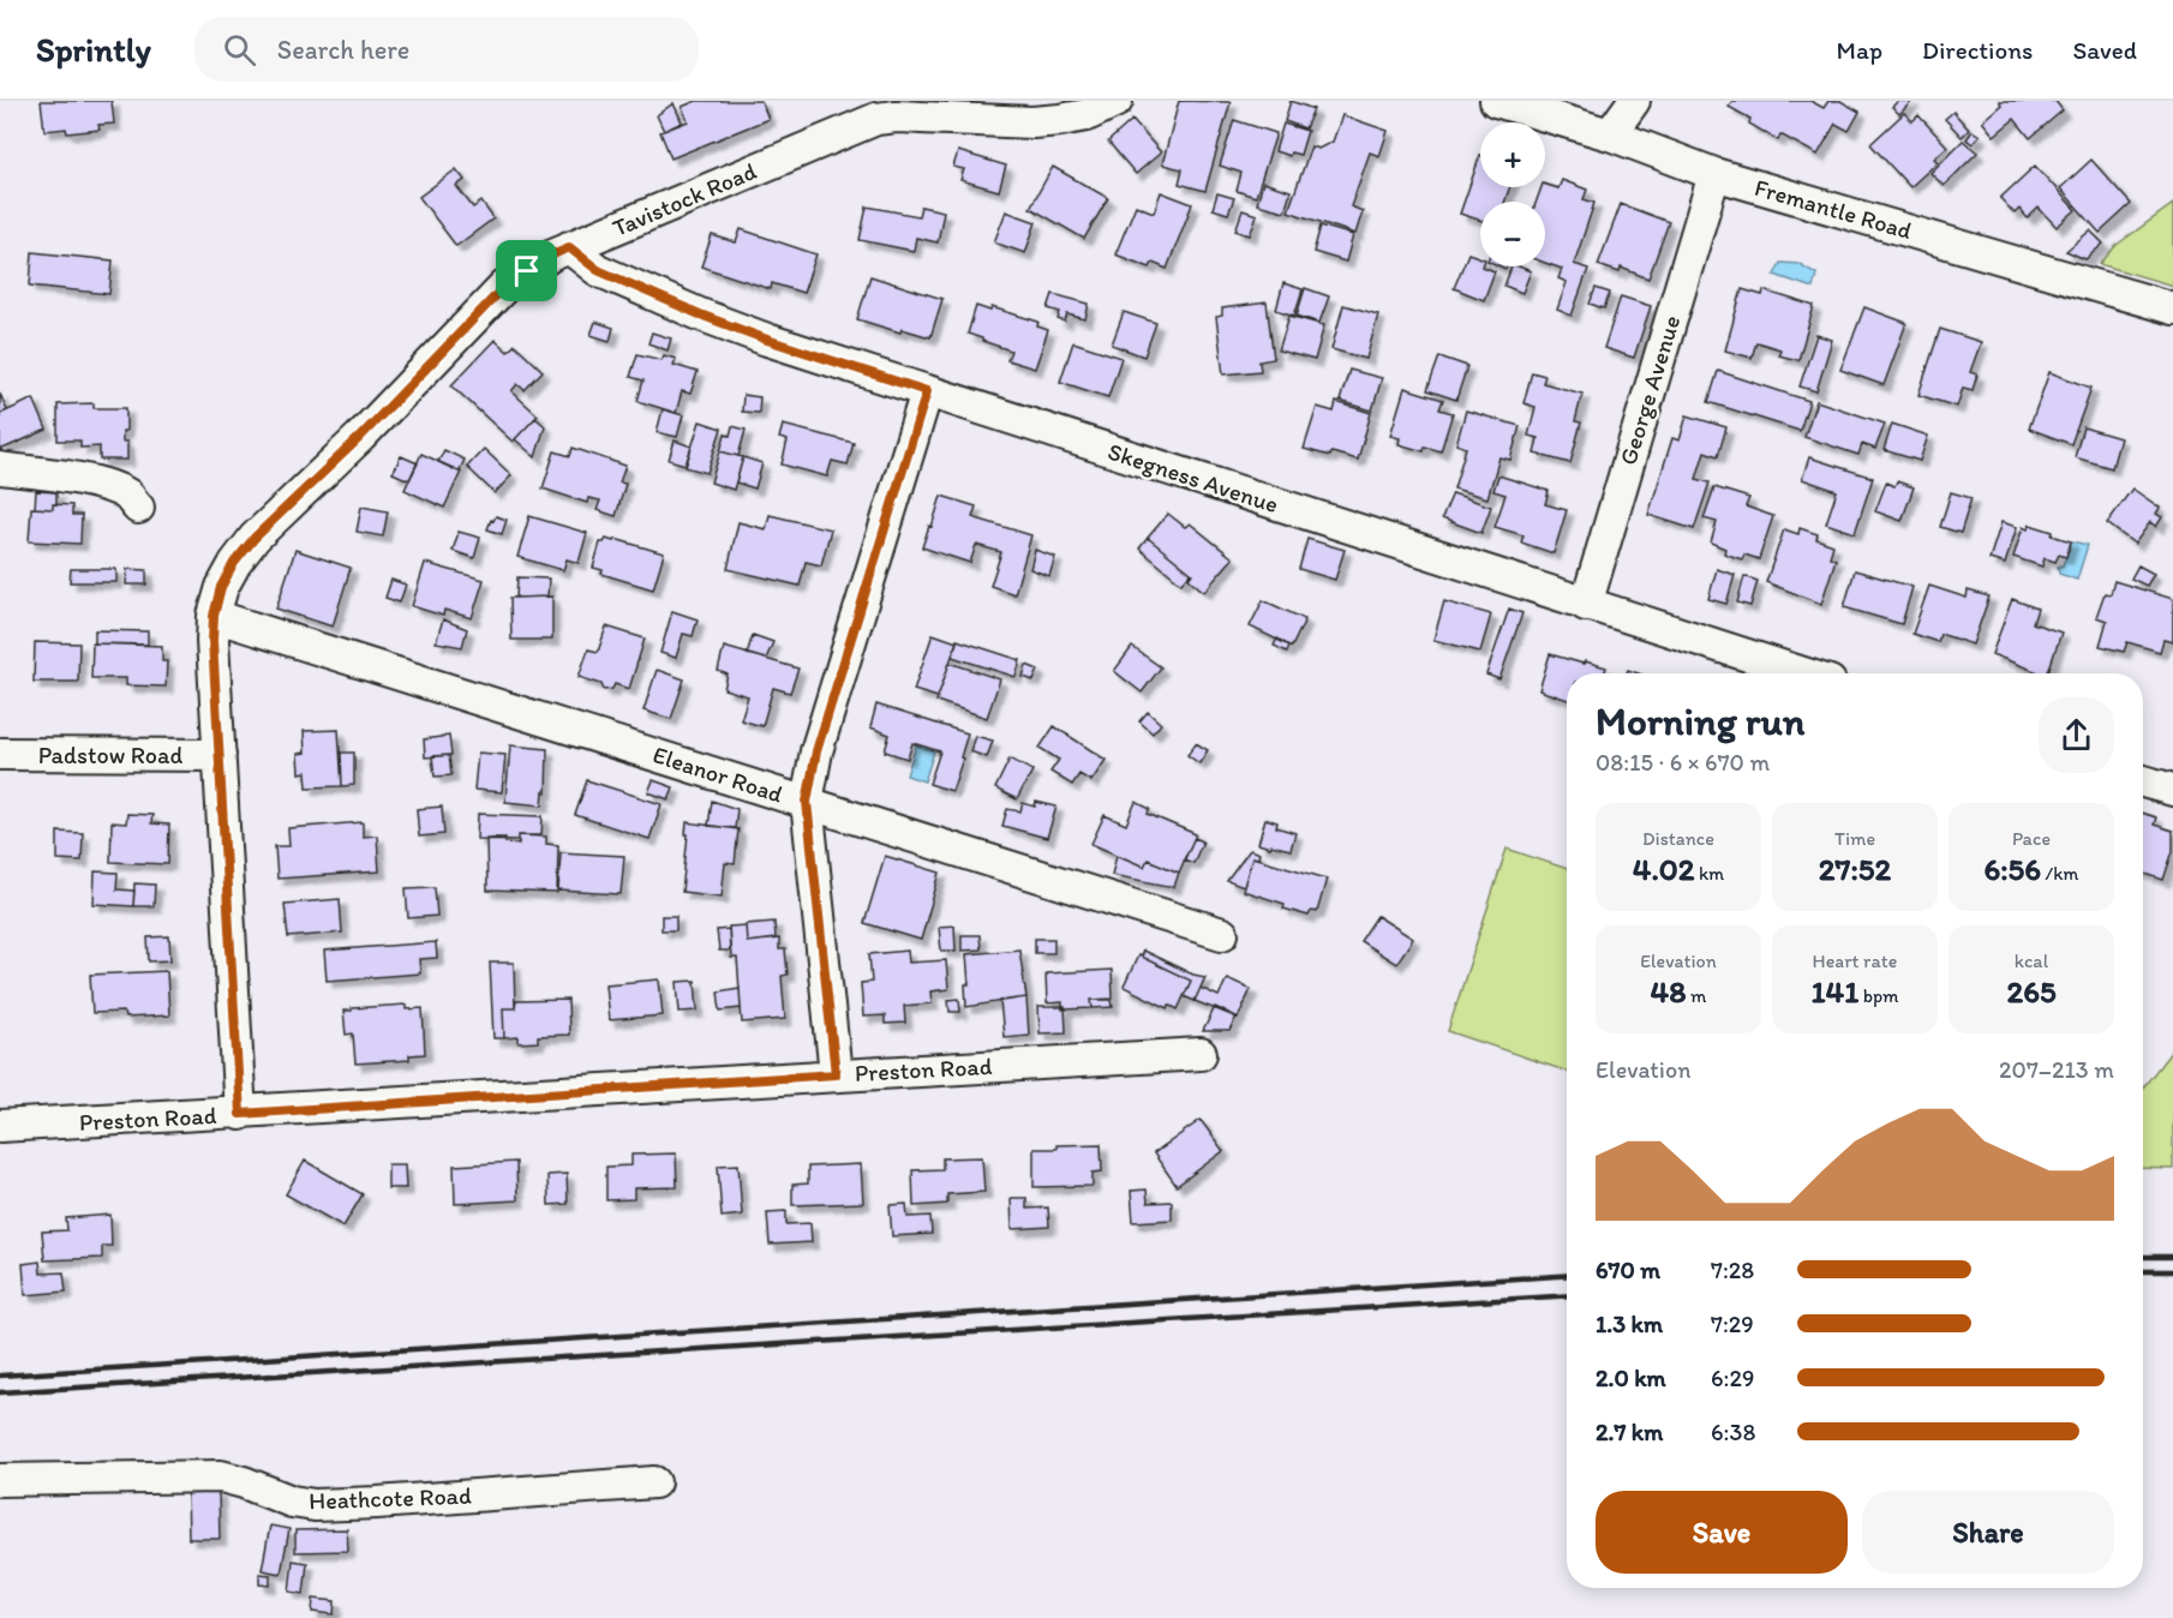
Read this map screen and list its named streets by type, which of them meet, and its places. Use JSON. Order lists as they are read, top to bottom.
{
  "streets": {
    "street": [
      "Tavistock Road",
      "Fremantle Road",
      "George Avenue",
      "Skegness Avenue",
      "Padstow Road",
      "Eleanor Road",
      "Preston Road",
      "Heathcote Road"
    ]
  },
  "crossings": [
    ["Tavistock Road", "Skegness Avenue"],
    ["Tavistock Road", "Padstow Road"],
    ["Tavistock Road", "Eleanor Road"],
    ["Tavistock Road", "Preston Road"],
    ["Fremantle Road", "George Avenue"],
    ["George Avenue", "Skegness Avenue"]
  ],
  "page": {
    "header": "Sprintly",
    "search": "Search here",
    "nav": ["Map", "Directions", "Saved"],
    "map_buttons": ["+", "−"],
    "heading": ["Morning run", "08:15 · 6 × 670 m"],
    "stats": [
      ["Distance", "4.02 km"],
      ["Time", "27:52"],
      ["Pace", "6:56 /km"],
      ["Elevation", "48 m"],
      ["Heart rate", "141 bpm"],
      ["kcal", "265"]
    ],
    "chart": ["Elevation", "207–213 m"],
    "list": [
      {
        "name": "670 m",
        "note": "7:28"
      },
      {
        "name": "1.3 km",
        "note": "7:29"
      },
      {
        "name": "2.0 km",
        "note": "6:29"
      },
      {
        "name": "2.7 km",
        "note": "6:38"
      }
    ],
    "buttons": ["Save", "Share"]
  }
}
